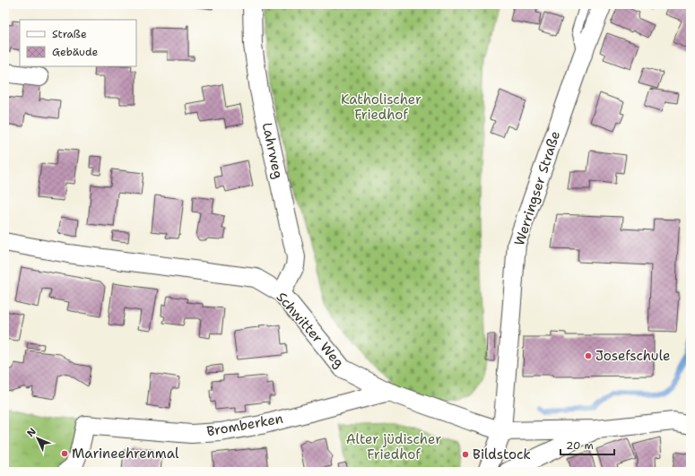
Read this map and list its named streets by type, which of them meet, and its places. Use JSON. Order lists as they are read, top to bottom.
{
  "streets": {
    "street": [
      "Lahrweg",
      "Werringser Straße",
      "Schwitter Weg",
      "Bromberken"
    ]
  },
  "crossings": [
    ["Lahrweg", "Schwitter Weg"],
    ["Werringser Straße", "Schwitter Weg"],
    ["Schwitter Weg", "Bromberken"]
  ],
  "parks": ["Katholischer Friedhof", "Alter jüdischer Friedhof"],
  "places": ["Josefschule", "Marineehrenmal", "Bildstock"],
  "legend": ["Straße", "Gebäude"],
  "scale_bar": "20 m",
  "north": "top left"
}
